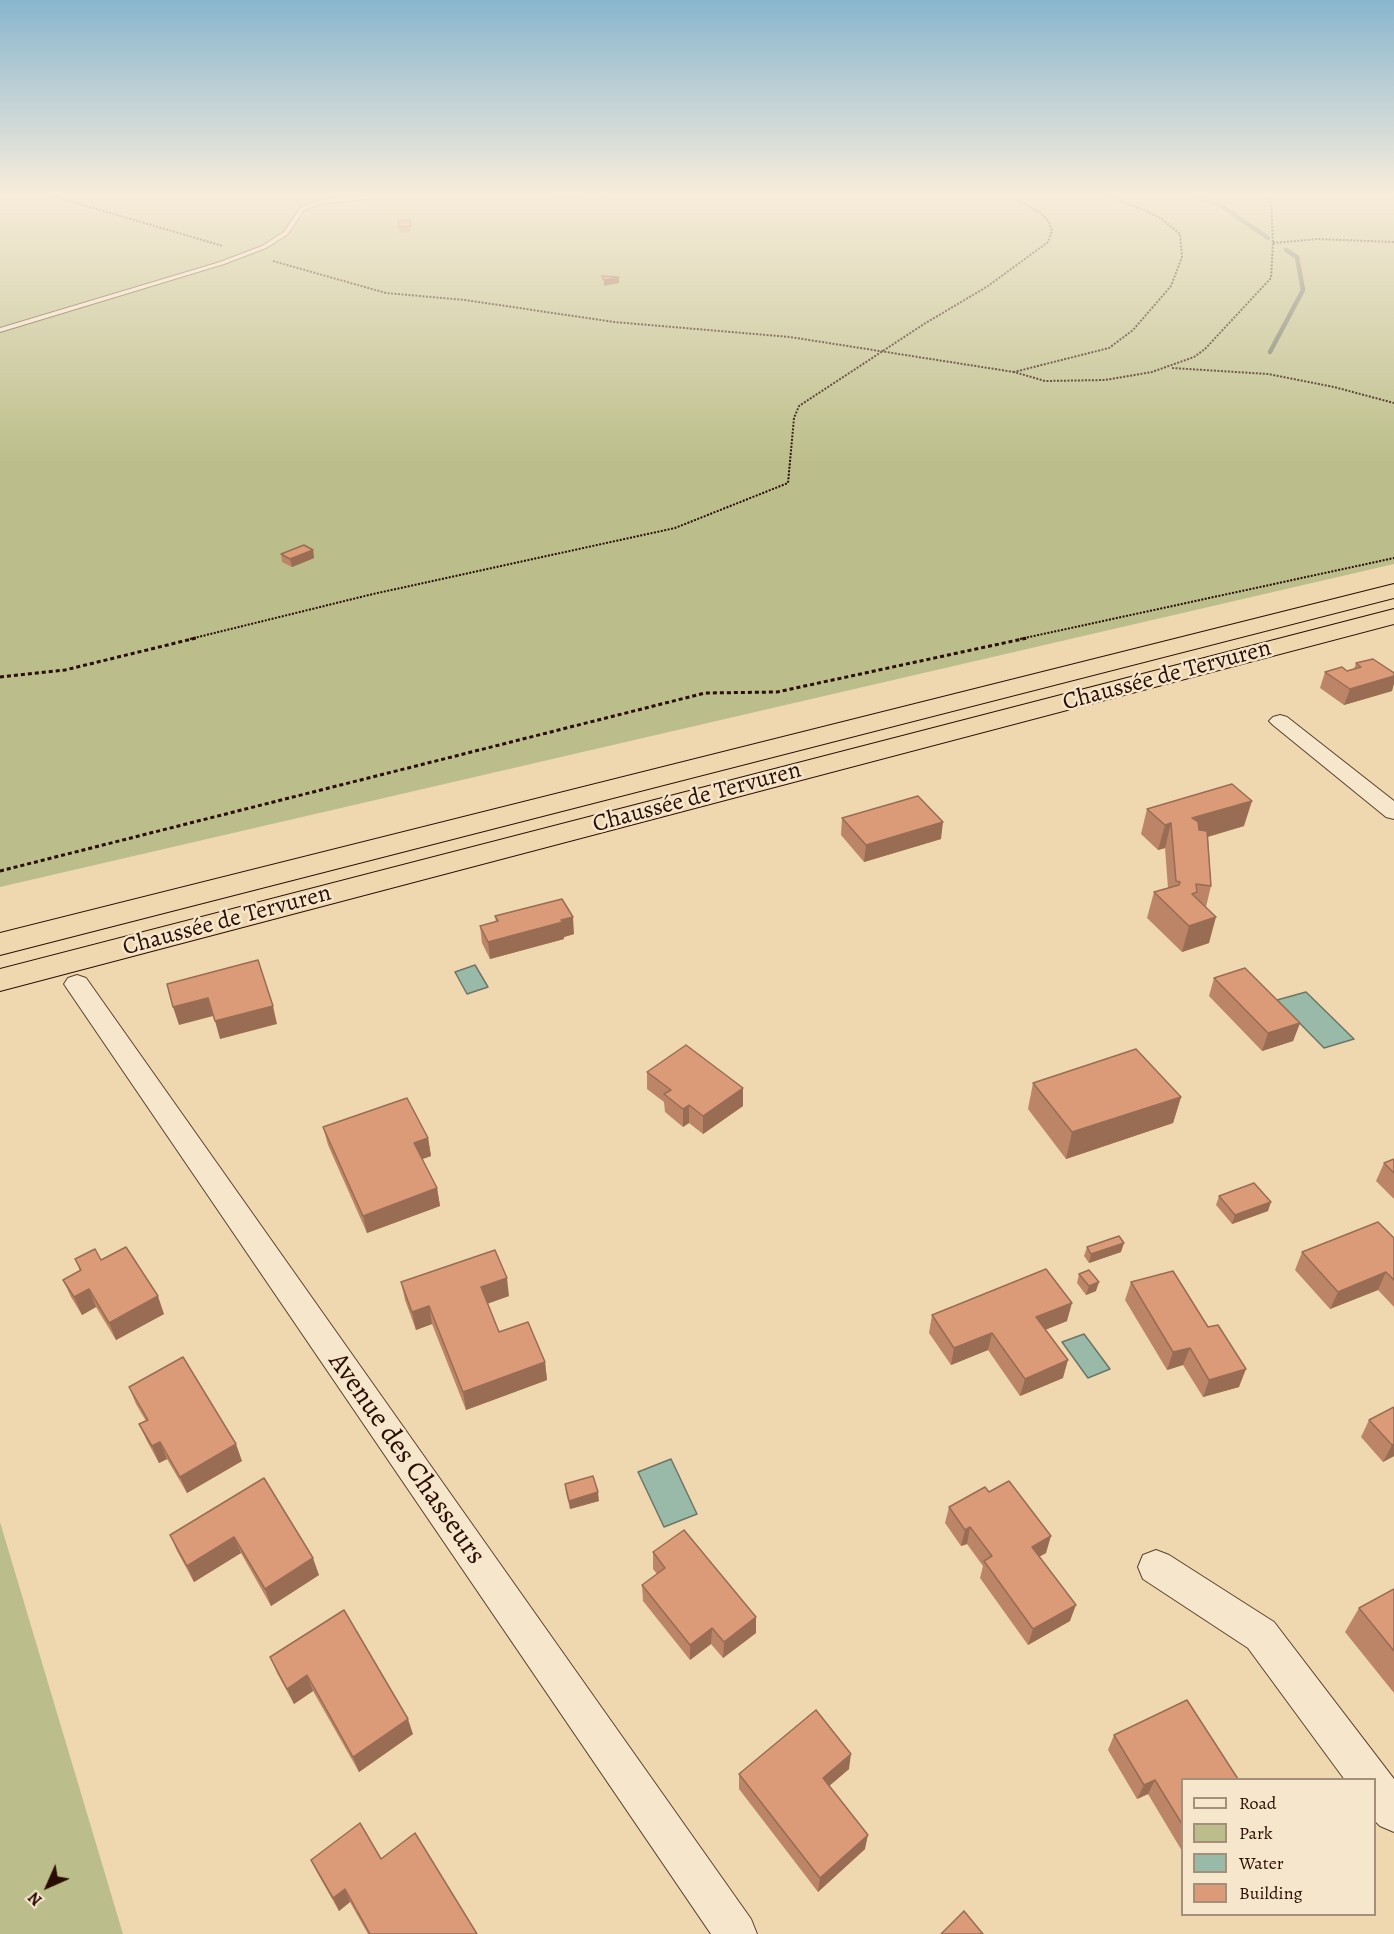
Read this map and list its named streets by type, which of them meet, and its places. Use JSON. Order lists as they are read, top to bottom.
{
  "streets": {
    "highway": ["Chaussée de Tervuren"],
    "street": ["Avenue des Chasseurs"]
  },
  "legend": [
    "Road",
    "Park",
    "Water",
    "Building"
  ],
  "north": "bottom left"
}
